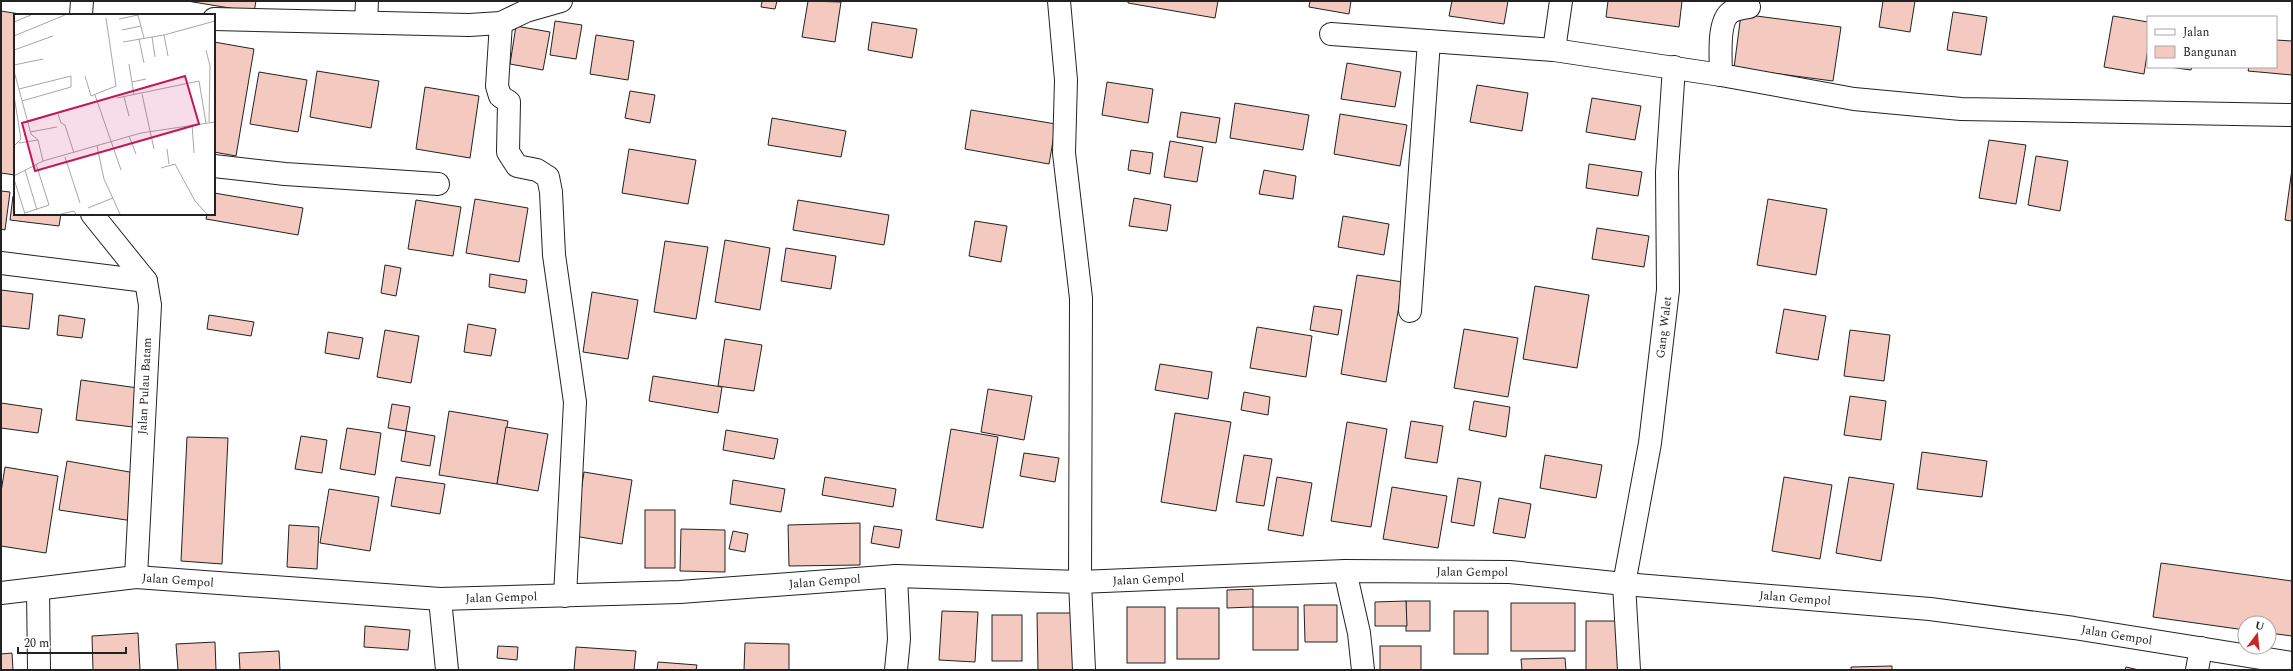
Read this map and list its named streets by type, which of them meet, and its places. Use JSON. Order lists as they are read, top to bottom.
{
  "streets": {
    "street": ["Gang Walet", "Jalan Pulau Batam", "Jalan Gempol"]
  },
  "crossings": [
    ["Gang Walet", "Jalan Gempol"],
    ["Jalan Pulau Batam", "Jalan Gempol"]
  ],
  "legend": ["Jalan", "Bangunan"],
  "scale_bar": "20 m",
  "north": "top"
}
